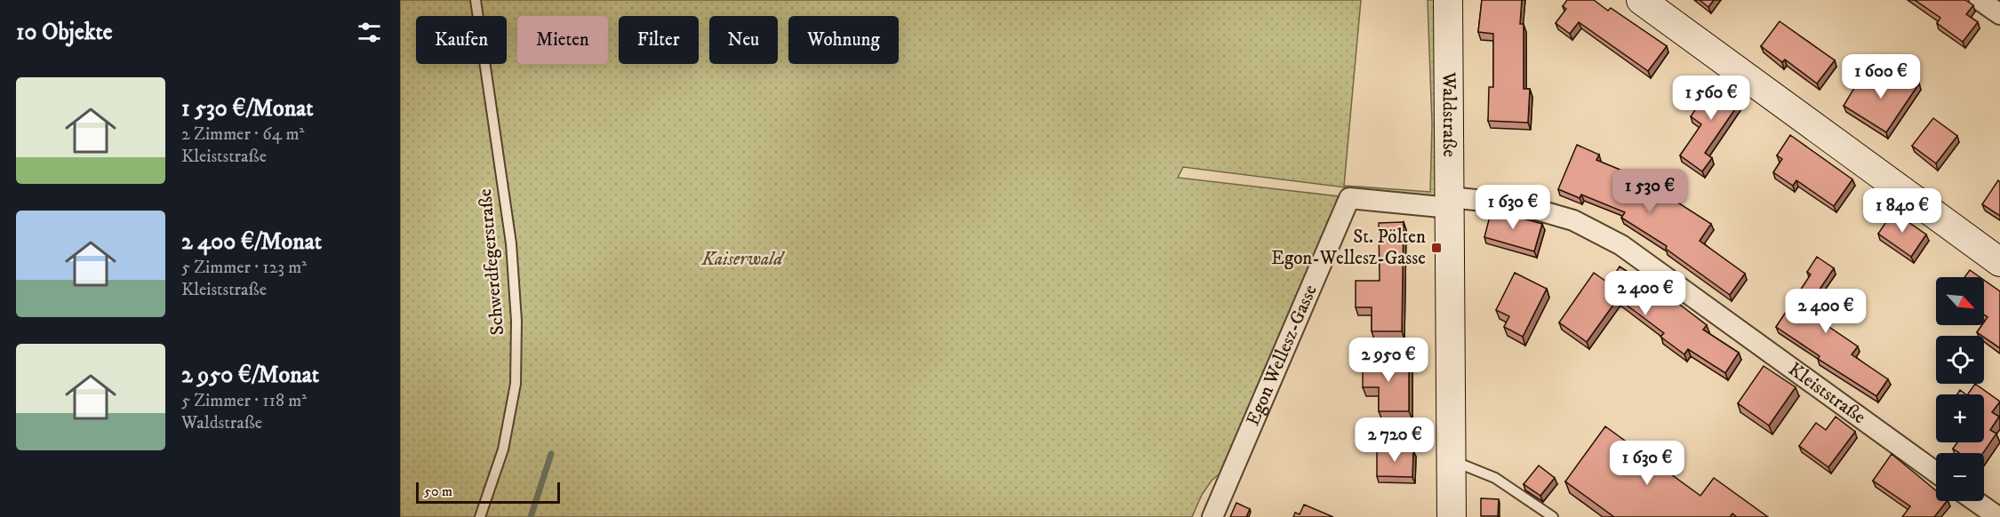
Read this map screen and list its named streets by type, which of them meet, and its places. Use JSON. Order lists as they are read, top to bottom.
{
  "streets": {
    "street": ["Waldstraße", "Egon Wellesz-Gasse", "Kleiststraße"],
    "lane": ["Schwerdfegerstraße"]
  },
  "crossings": [
    ["Waldstraße", "Egon Wellesz-Gasse"],
    ["Waldstraße", "Kleiststraße"],
    ["Egon Wellesz-Gasse", "Kleiststraße"]
  ],
  "parks": ["Kaiserwald"],
  "places": {
    "transit": ["St. Pölten Egon-Wellesz-Gasse"]
  },
  "scale_bar": "50 m",
  "north": "bottom right",
  "page": {
    "heading": "10 Objekte",
    "chip": [
      "Kaufen",
      "Mieten",
      "Filter",
      "Neu",
      "Wohnung"
    ],
    "price": [
      "1 600 €",
      "1 560 €",
      "1 530 €",
      "1 630 €",
      "1 840 €",
      "2 400 €",
      "2 400 €",
      "2 950 €",
      "2 720 €",
      "1 630 €"
    ],
    "list": [
      {
        "name": "1 530 €/Monat",
        "note": "2 Zimmer · 64 m² · Kleiststraße"
      },
      {
        "name": "2 400 €/Monat",
        "note": "5 Zimmer · 123 m² · Kleiststraße"
      },
      {
        "name": "2 950 €/Monat",
        "note": "5 Zimmer · 118 m² · Waldstraße"
      }
    ],
    "map_buttons": ["+", "−"],
    "scale": "50 m"
  }
}
